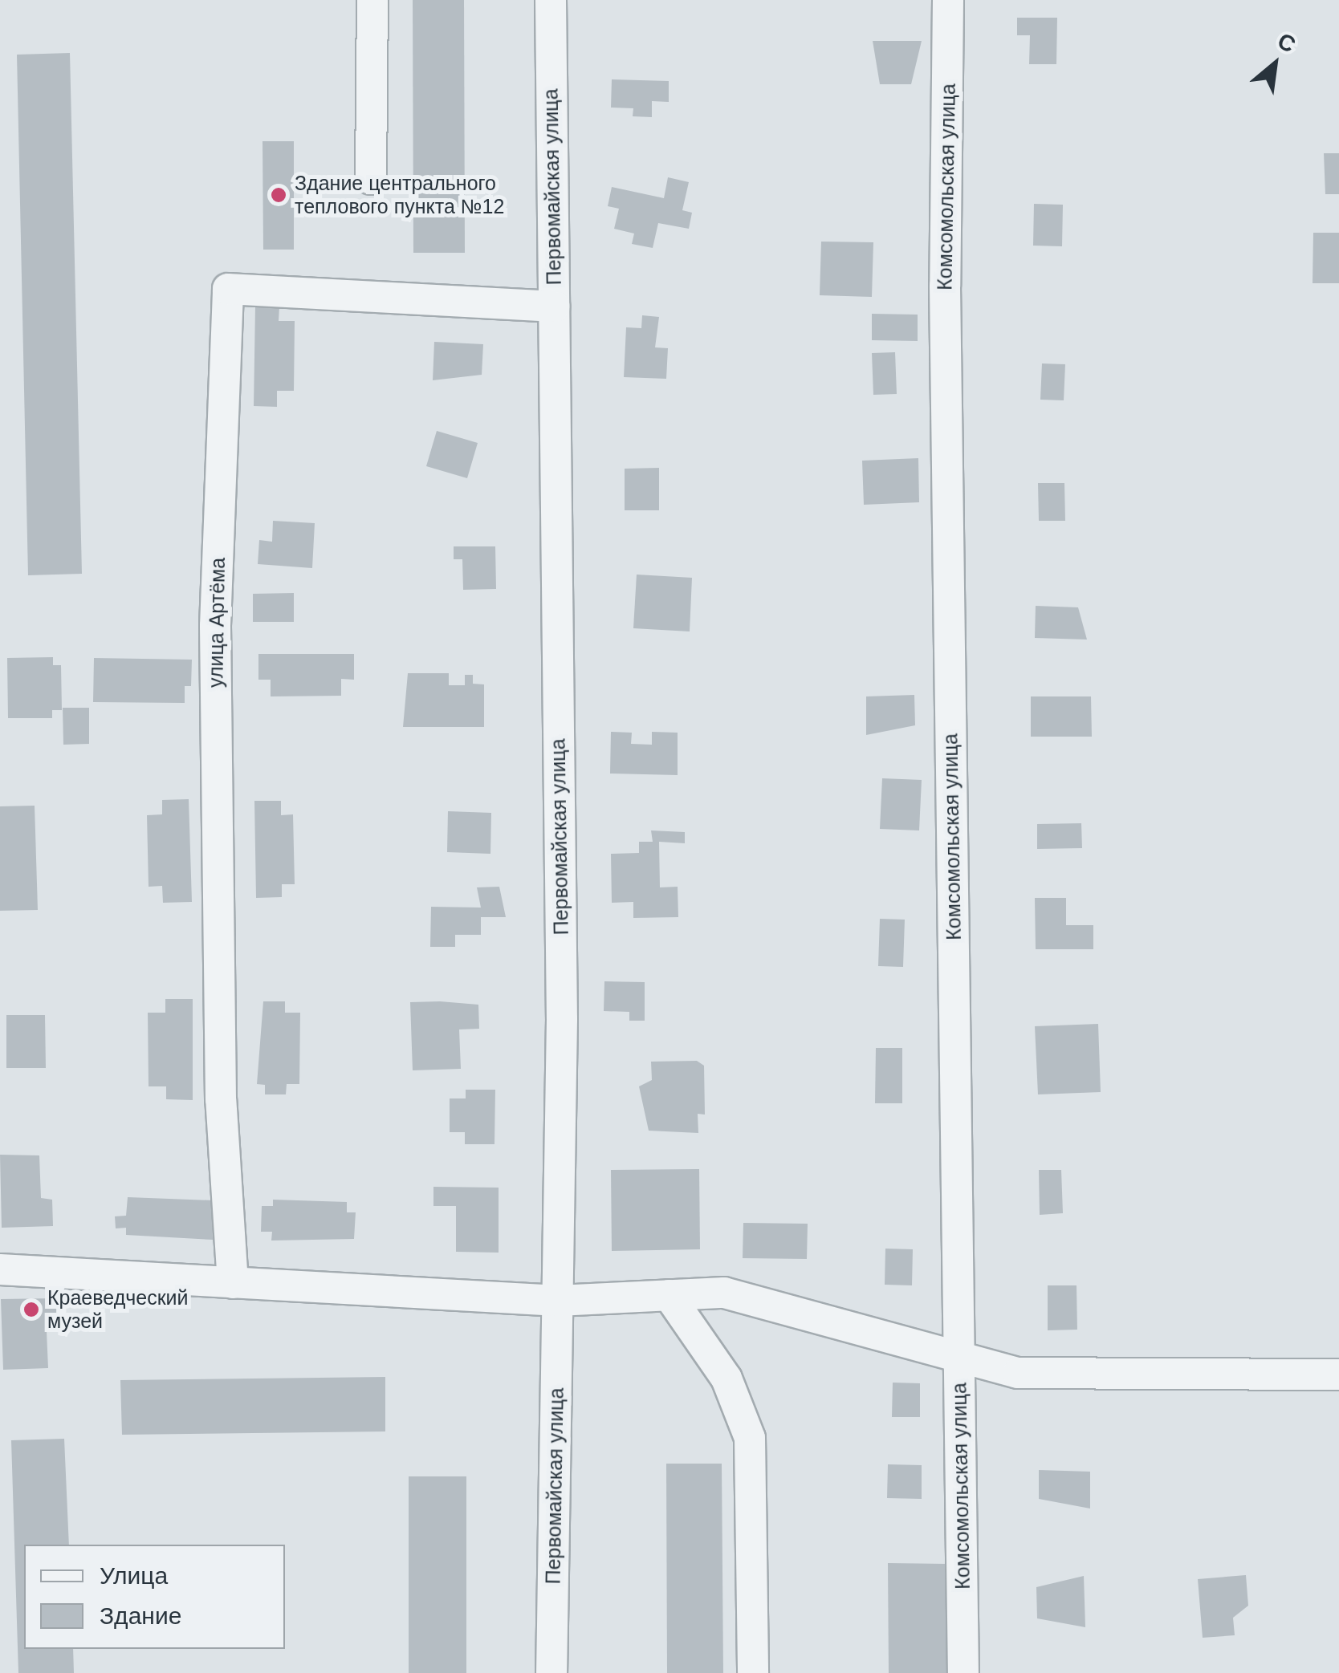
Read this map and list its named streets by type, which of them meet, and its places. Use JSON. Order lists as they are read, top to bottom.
{
  "streets": {
    "street": ["Первомайская улица", "Комсомольская улица", "улица Артёма"]
  },
  "crossings": [
    ["Первомайская улица", "улица Артёма"]
  ],
  "places": ["Здание центрального теплового пункта №12", "Краеведческий музей"],
  "legend": ["Улица", "Здание"],
  "north": "top right"
}
